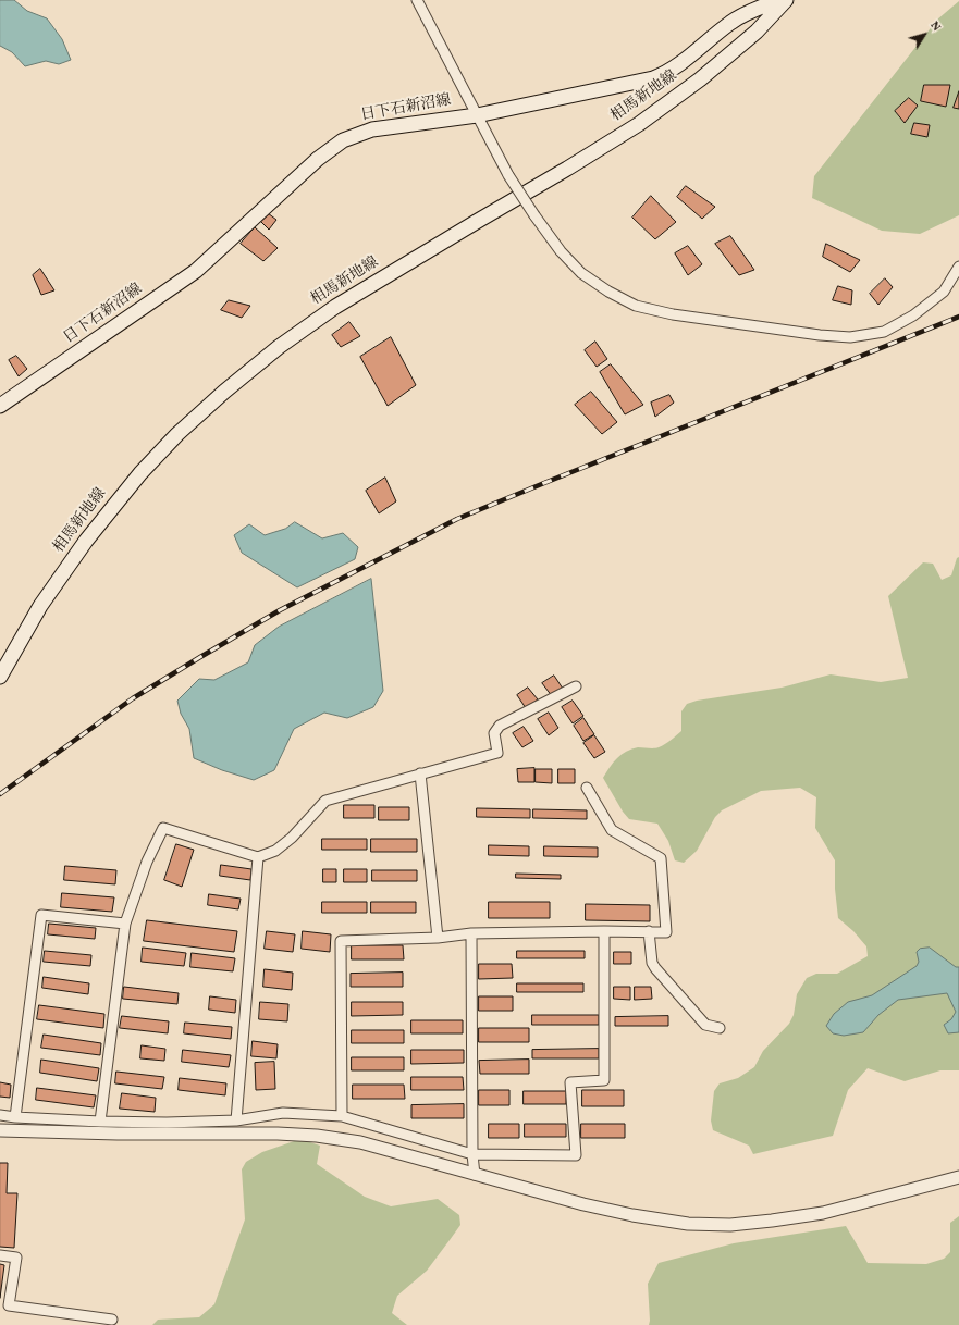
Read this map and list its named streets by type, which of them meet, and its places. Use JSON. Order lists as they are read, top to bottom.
{
  "streets": {
    "main road": ["相馬新地線", "日下石新沼線"]
  },
  "north": "top right"
}
